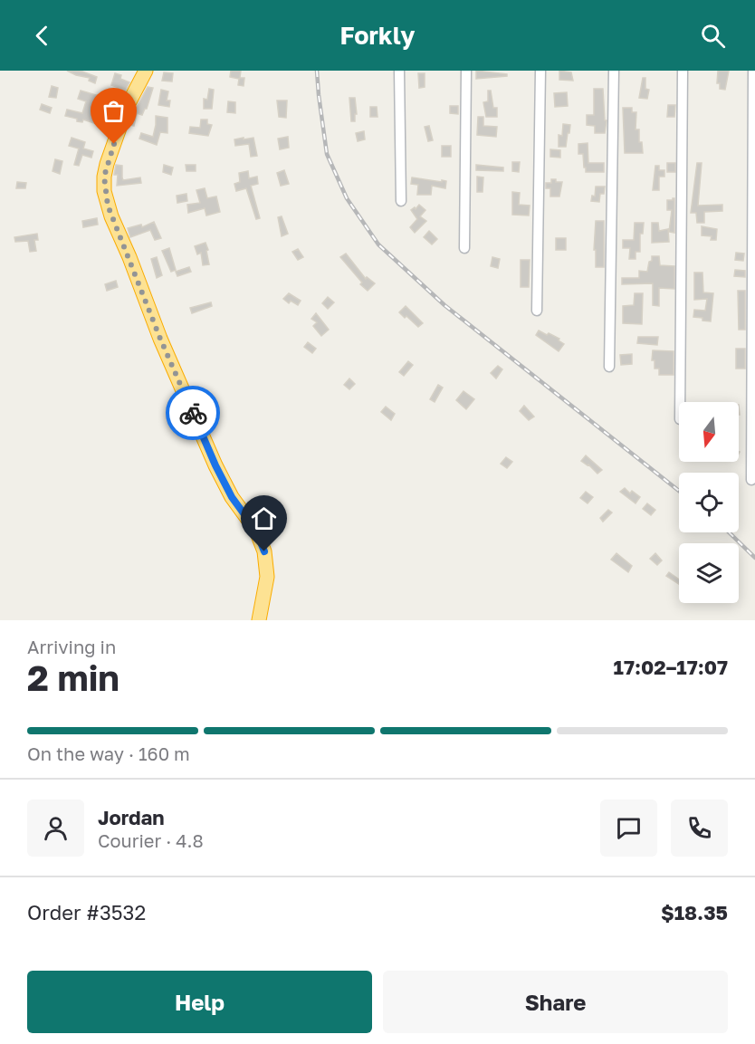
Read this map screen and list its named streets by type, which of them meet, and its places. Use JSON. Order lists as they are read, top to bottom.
{
  "north": "bottom",
  "page": {
    "header": "Forkly",
    "heading": ["2 min", "Arriving in", "17:02–17:07"],
    "panel": [
      "Jordan",
      "Courier · 4.8",
      "Order #3532",
      "$18.35"
    ],
    "bar": "On the way · 160 m",
    "buttons": ["Help", "Share"]
  }
}
